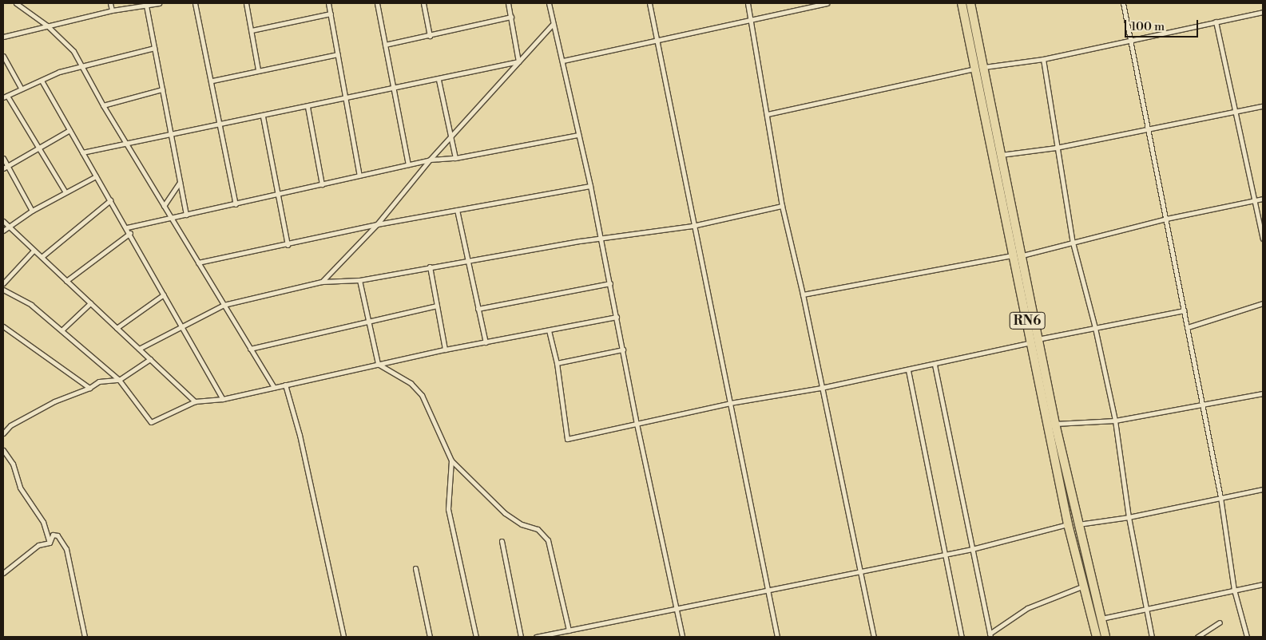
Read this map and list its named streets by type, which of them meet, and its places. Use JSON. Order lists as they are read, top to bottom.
{
  "streets": {
    "highway": ["RN6"]
  },
  "scale_bar": "100 m"
}
